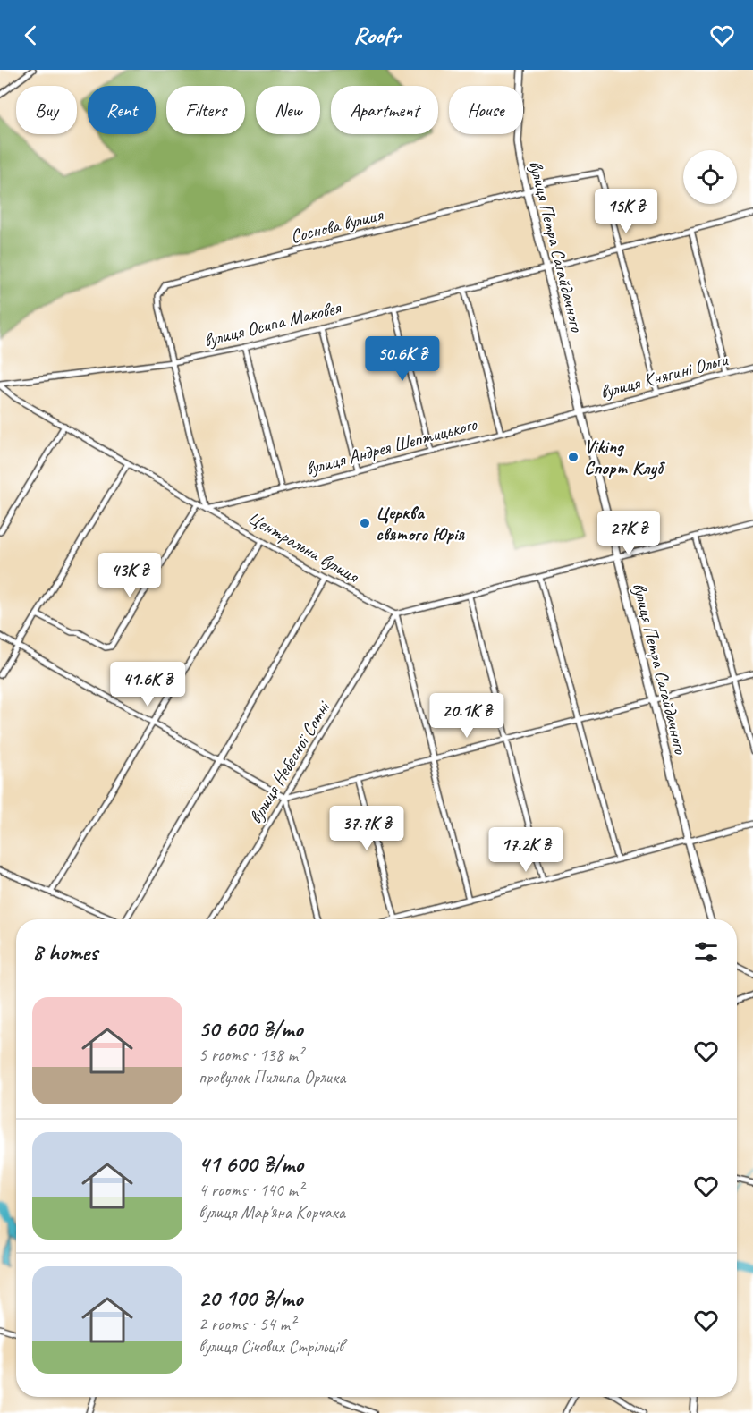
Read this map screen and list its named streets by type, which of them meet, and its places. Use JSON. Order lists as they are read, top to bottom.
{
  "streets": {
    "street": [
      "Соснова вулиця",
      "вулиця Петра Сагайдачного",
      "вулиця Осипа Маковея",
      "вулиця Княгині Ольги",
      "вулиця Андрея Шептицького",
      "Центральна вулиця",
      "вулиця Небесної Сотні"
    ]
  },
  "crossings": [
    ["Соснова вулиця", "вулиця Петра Сагайдачного"],
    ["Соснова вулиця", "вулиця Осипа Маковея"],
    ["вулиця Петра Сагайдачного", "вулиця Осипа Маковея"],
    ["вулиця Петра Сагайдачного", "вулиця Княгині Ольги"],
    ["вулиця Петра Сагайдачного", "вулиця Андрея Шептицького"],
    ["вулиця Осипа Маковея", "Центральна вулиця"],
    ["вулиця Княгині Ольги", "вулиця Андрея Шептицького"],
    ["вулиця Андрея Шептицького", "Центральна вулиця"],
    ["Центральна вулиця", "вулиця Небесної Сотні"]
  ],
  "places": ["Viking Спорт Клуб", "Церква святого Юрія"],
  "page": {
    "header": "Roofr",
    "chip": [
      "Buy",
      "Rent",
      "Filters",
      "New",
      "Apartment",
      "House"
    ],
    "price": [
      "15K ₴",
      "50.6K ₴",
      "27K ₴",
      "43K ₴",
      "41.6K ₴",
      "20.1K ₴",
      "37.7K ₴",
      "17.2K ₴"
    ],
    "heading": "8 homes",
    "list": [
      {
        "name": "50 600 ₴/mo",
        "note": "5 rooms · 138 m² · провулок Пилипа Орлика"
      },
      {
        "name": "41 600 ₴/mo",
        "note": "4 rooms · 140 m² · вулиця Мар'яна Корчака"
      },
      {
        "name": "20 100 ₴/mo",
        "note": "2 rooms · 54 m² · вулиця Січових Стрільців"
      }
    ]
  }
}
